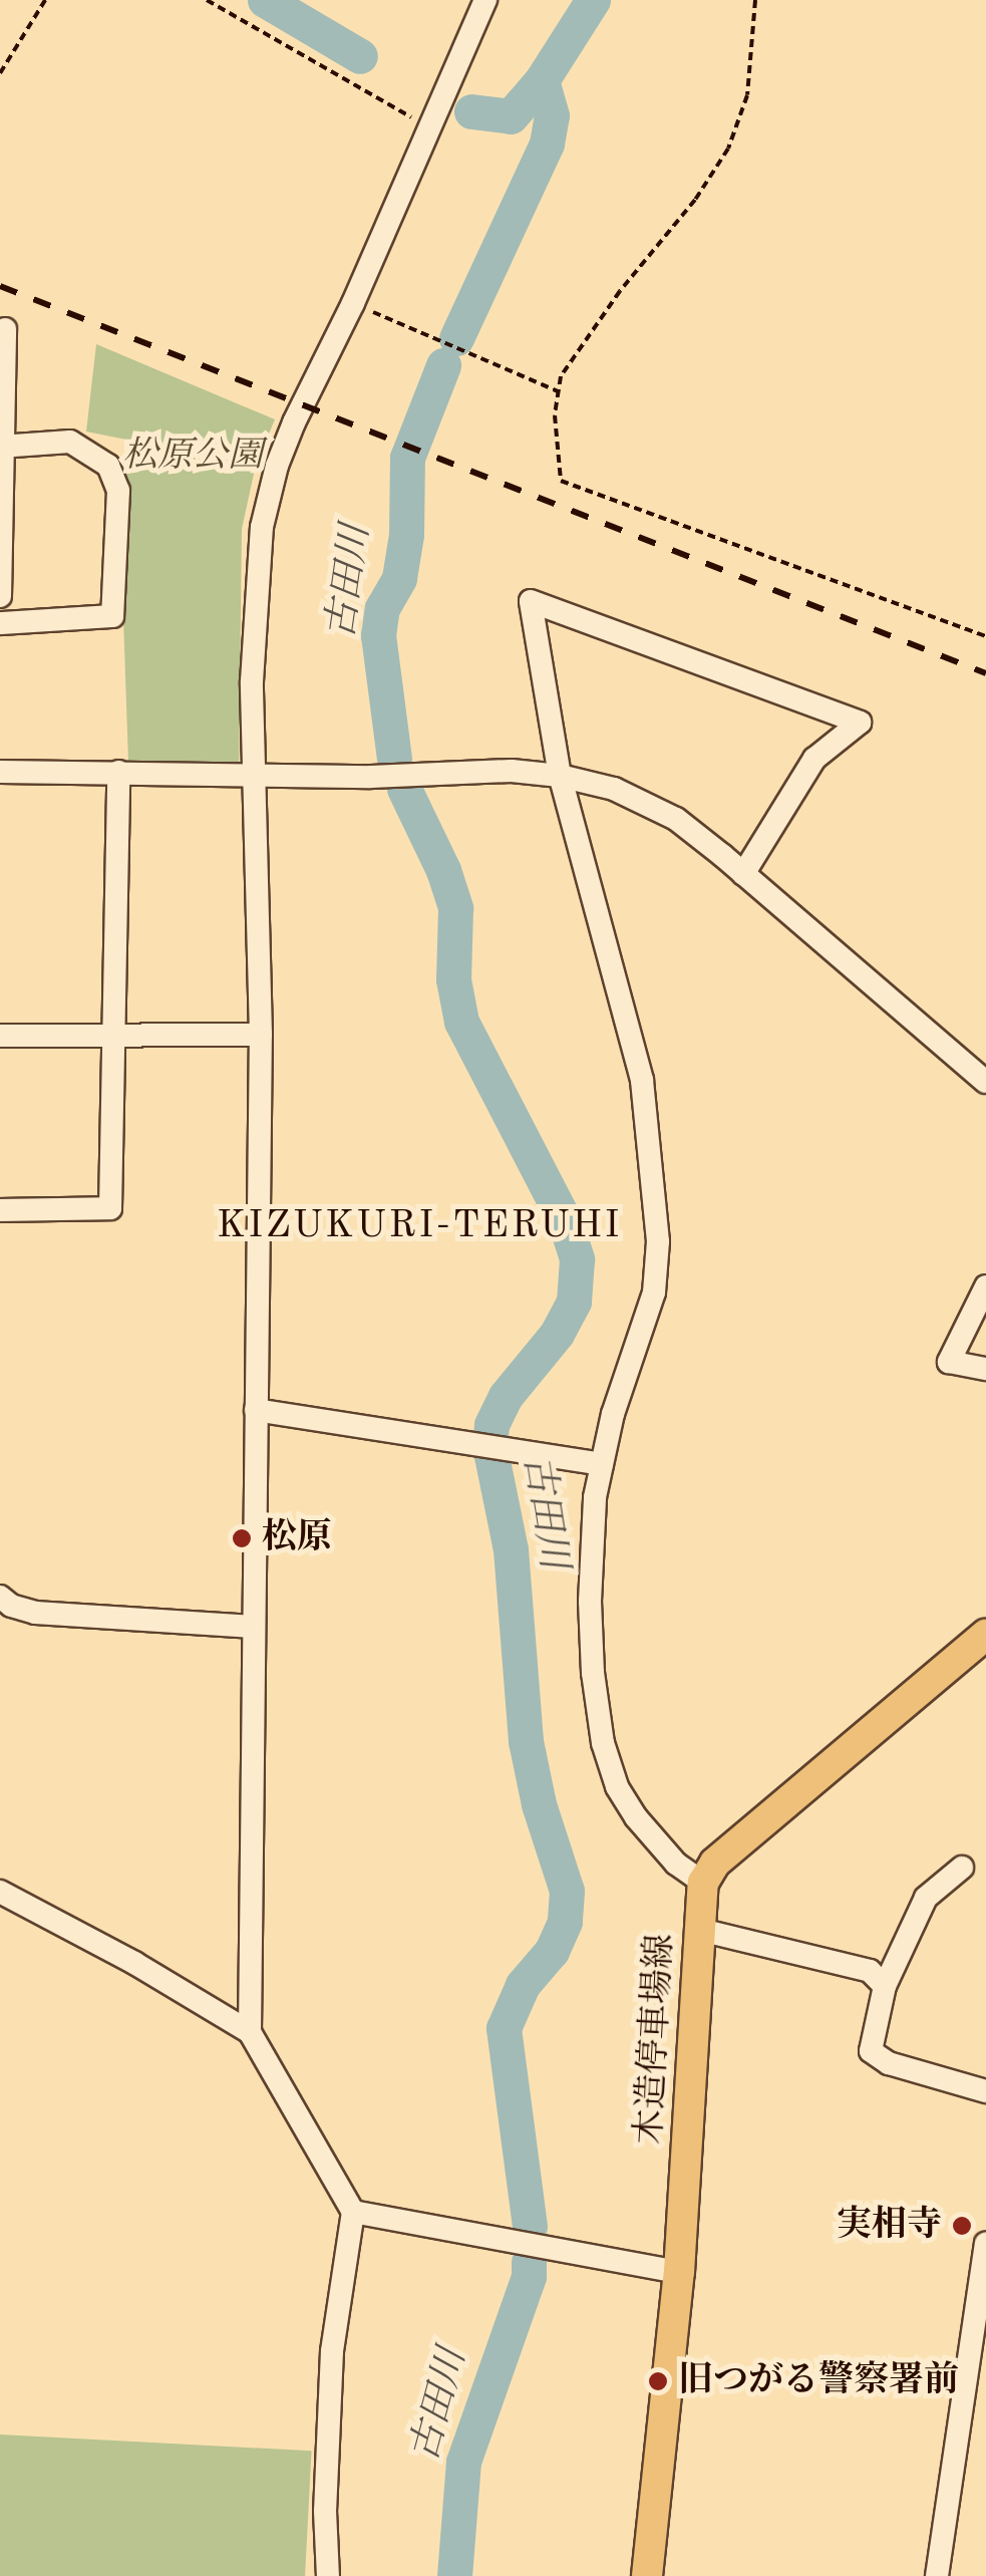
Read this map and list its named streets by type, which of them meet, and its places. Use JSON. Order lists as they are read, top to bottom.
{
  "streets": {
    "main road": ["木造停車場線"]
  },
  "districts": ["KIZUKURI-TERUHI"],
  "water": ["古田川"],
  "parks": ["松原公園"],
  "places": ["松原", "実相寺", "旧つがる警察署前"]
}
